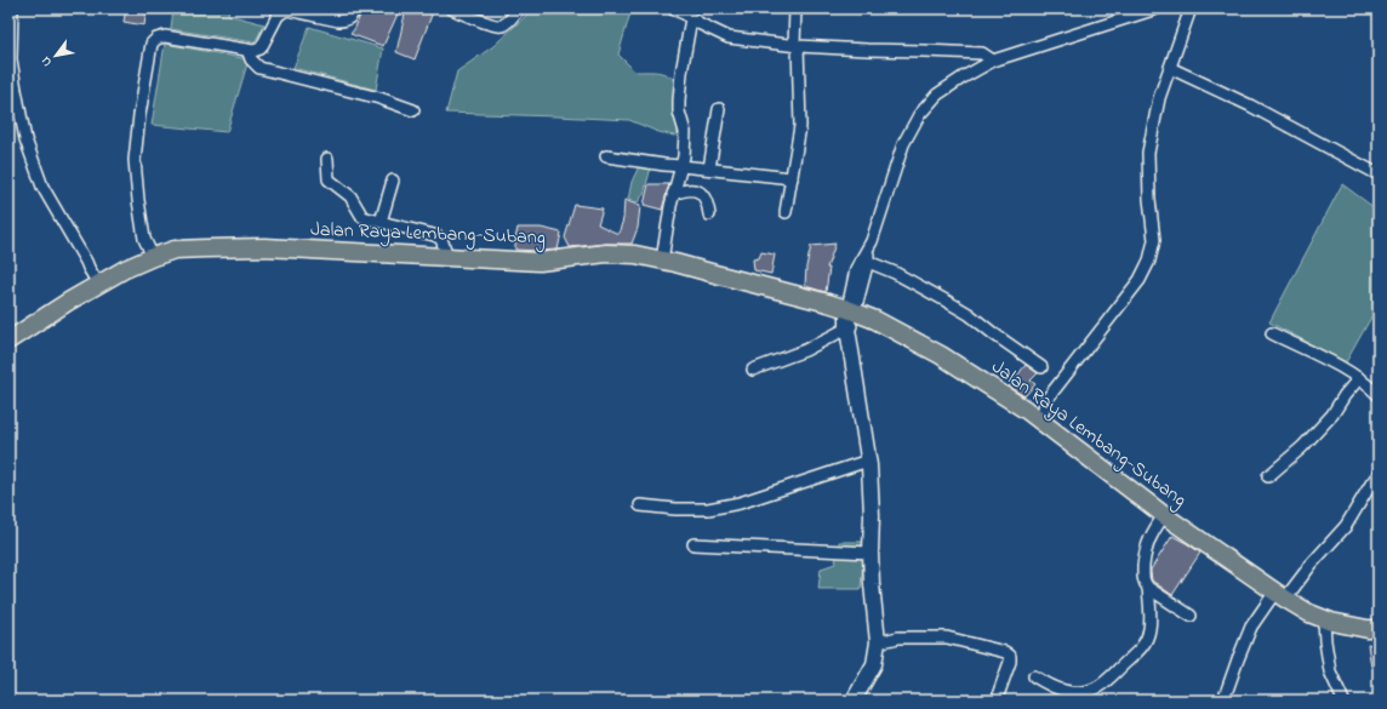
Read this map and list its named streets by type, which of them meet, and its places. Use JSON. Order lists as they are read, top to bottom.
{
  "streets": {
    "main road": ["Jalan Raya Lembang-Subang"]
  },
  "north": "bottom left"
}
